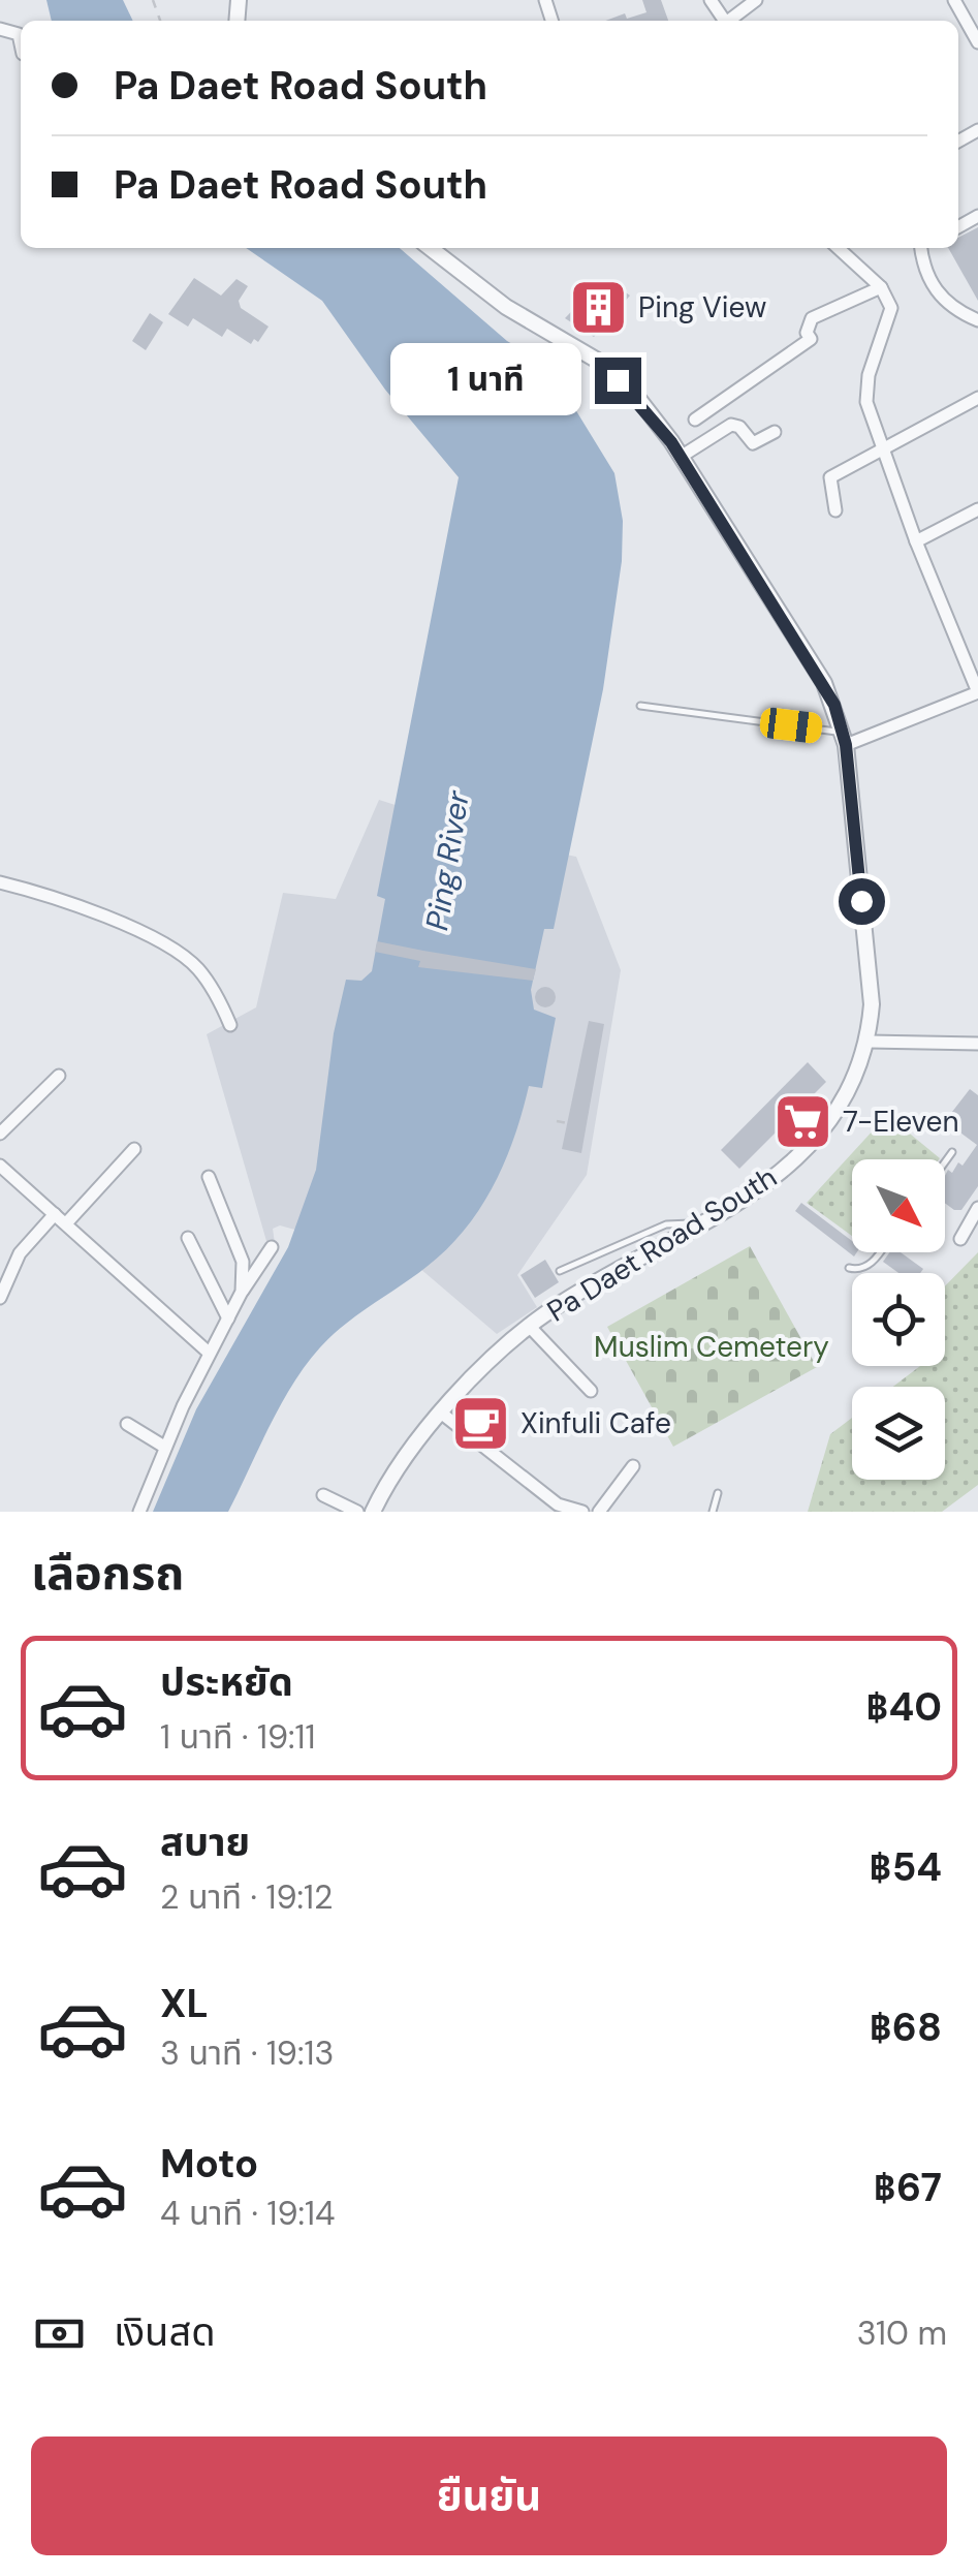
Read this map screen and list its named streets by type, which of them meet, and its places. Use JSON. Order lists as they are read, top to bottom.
{
  "streets": {
    "street": ["Pa Daet Road South"]
  },
  "water": ["Ping River"],
  "parks": ["Muslim Cemetery"],
  "places": {
    "building": ["Ping View"],
    "supermarket": ["7-Eleven"],
    "cafe": ["Xinfuli Cafe"]
  },
  "north": "bottom right",
  "page": {
    "banner": ["Pa Daet Road South", "Pa Daet Road South"],
    "bubble": "1 นาที",
    "heading": "เลือกรถ",
    "list": [
      {
        "name": "ประหยัด",
        "note": "1 นาที · 19:11",
        "value": "฿40"
      },
      {
        "name": "สบาย",
        "note": "2 นาที · 19:12",
        "value": "฿54"
      },
      {
        "name": "XL",
        "note": "3 นาที · 19:13",
        "value": "฿68"
      },
      {
        "name": "Moto",
        "note": "4 นาที · 19:14",
        "value": "฿67"
      }
    ],
    "pay": ["เงินสด", "310 m"],
    "buttons": "ยืนยัน"
  }
}
